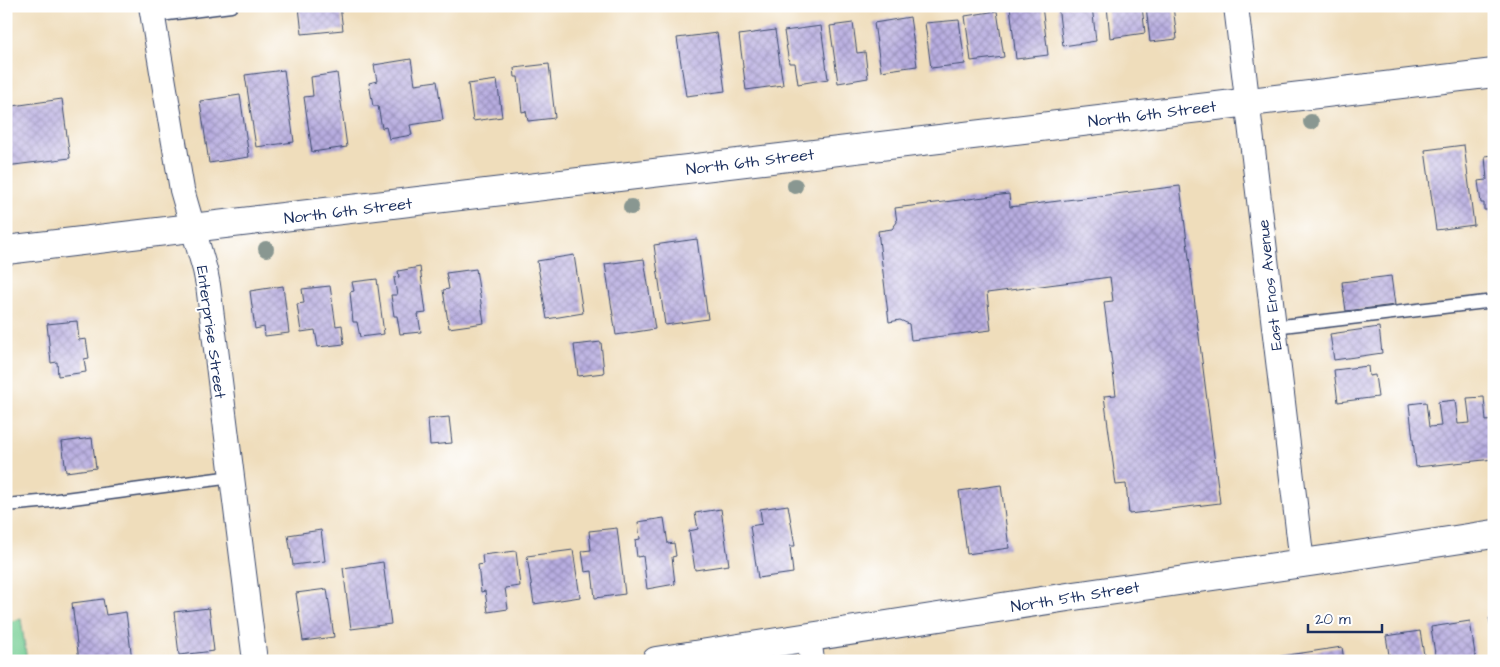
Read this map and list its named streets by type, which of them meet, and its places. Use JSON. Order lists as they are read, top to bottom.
{
  "streets": {
    "main road": ["North 6th Street", "North 5th Street"],
    "street": ["East Enos Avenue", "Enterprise Street"]
  },
  "crossings": [
    ["North 6th Street", "East Enos Avenue"],
    ["North 6th Street", "Enterprise Street"],
    ["East Enos Avenue", "North 5th Street"]
  ],
  "scale_bar": "20 m"
}
